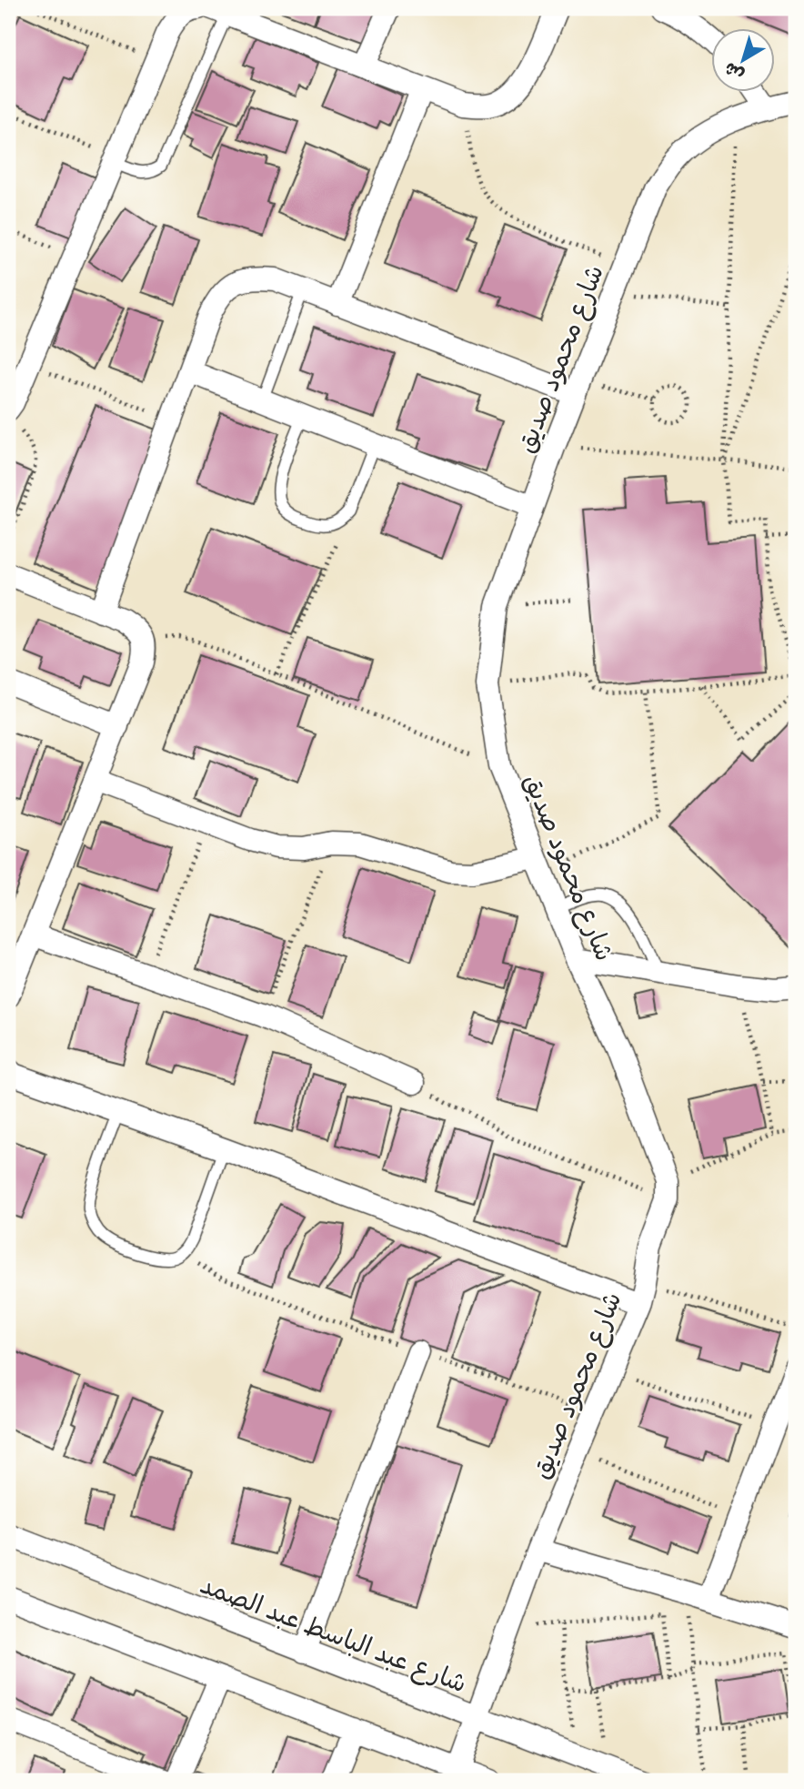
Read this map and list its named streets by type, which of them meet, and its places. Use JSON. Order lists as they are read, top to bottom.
{
  "streets": {
    "street": ["شارع محمود صديق", "شارع عبد الباسط عبد الصمد"]
  },
  "crossings": [
    ["شارع محمود صديق", "شارع عبد الباسط عبد الصمد"]
  ],
  "north": "bottom left"
}
